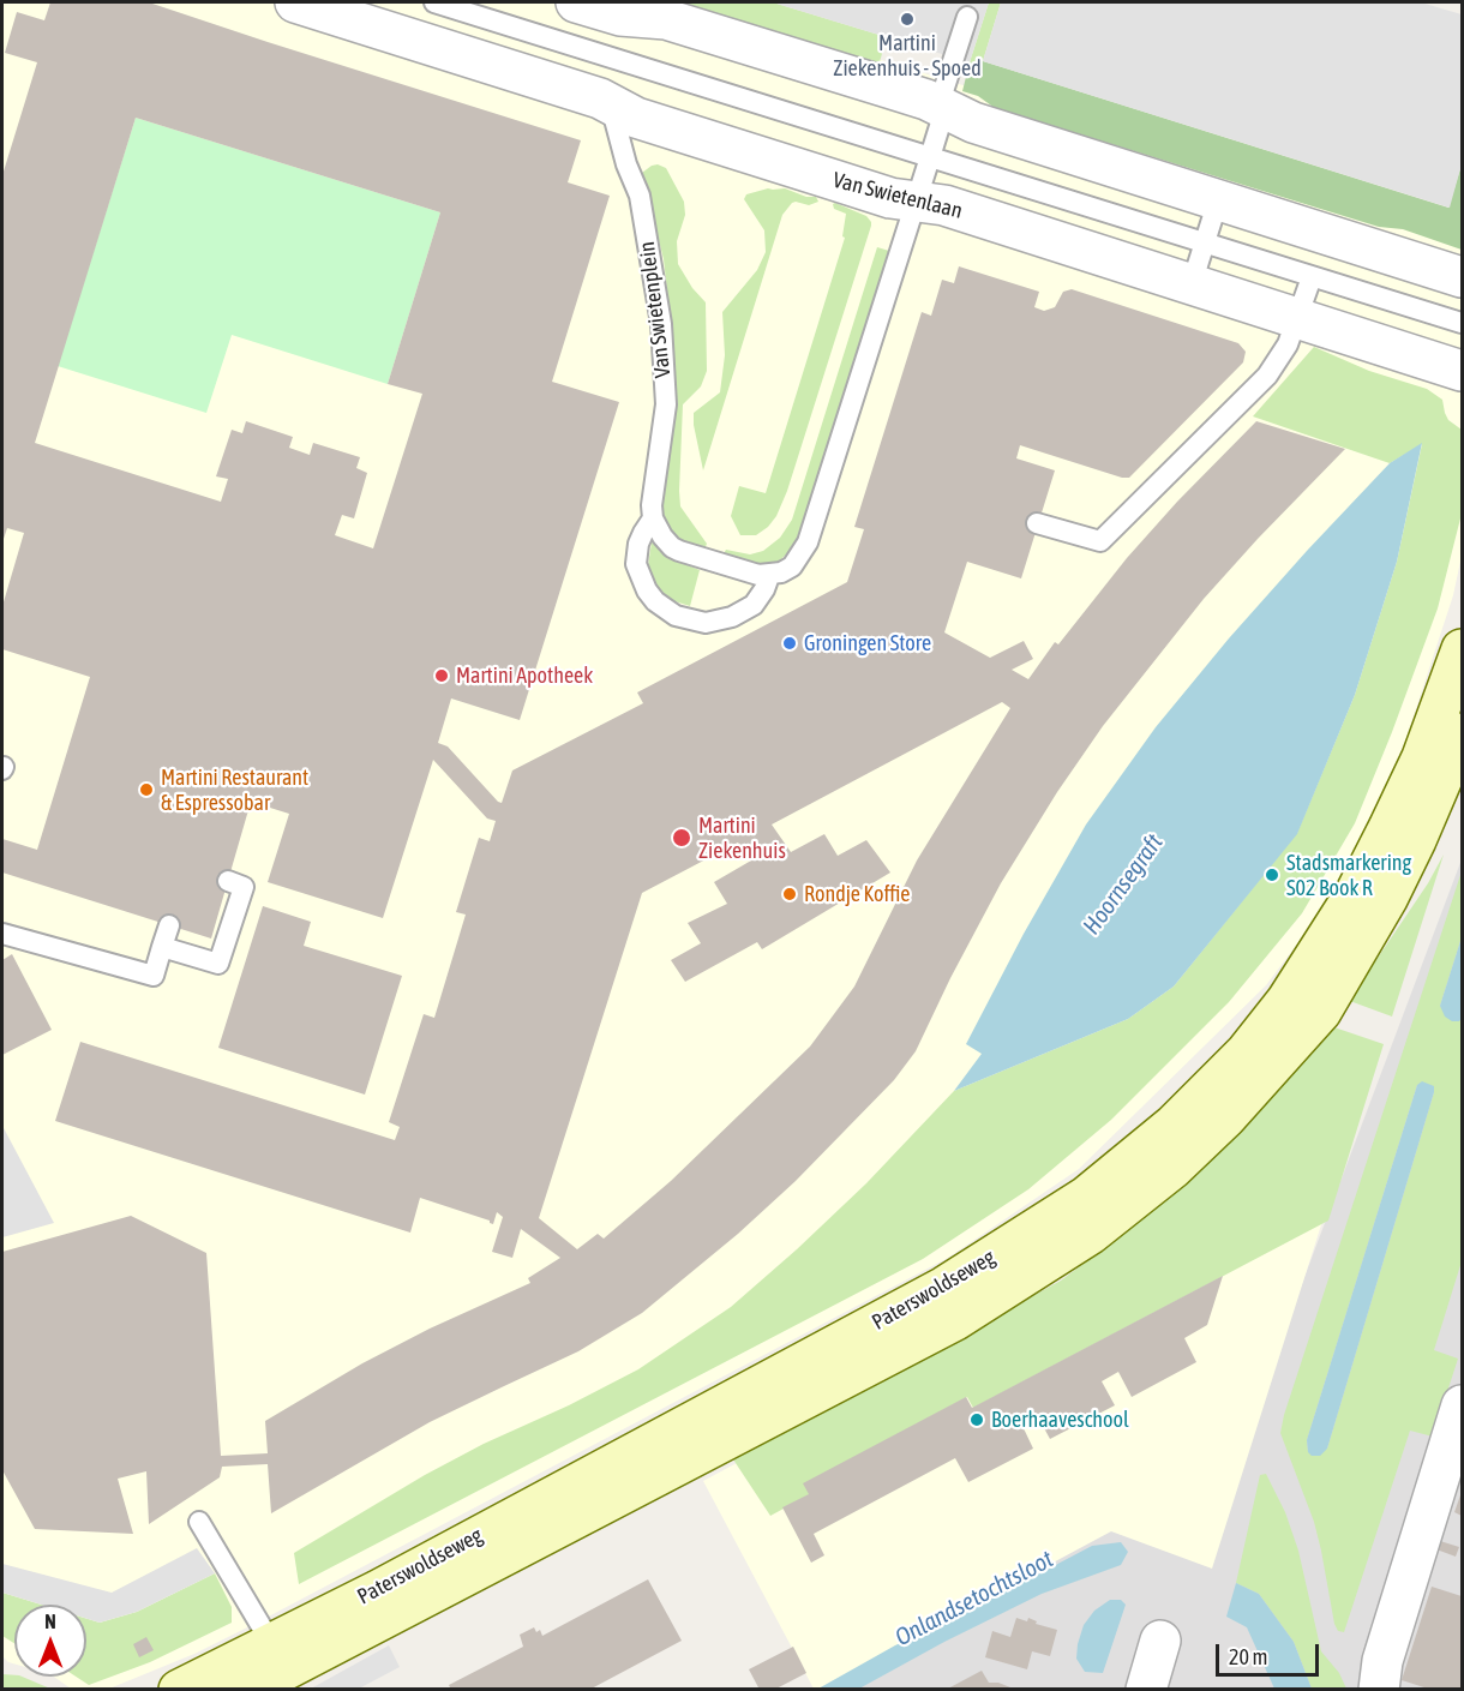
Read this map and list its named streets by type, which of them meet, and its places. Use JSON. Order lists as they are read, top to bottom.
{
  "streets": {
    "main road": ["Paterswoldseweg"],
    "street": ["Van Swietenlaan"],
    "lane": ["Van Swietenplein"]
  },
  "crossings": [
    ["Van Swietenlaan", "Van Swietenplein"]
  ],
  "water": ["Hoornsegraft", "Onlandsetochtsloot"],
  "places": [
    "Martini Ziekenhuis - Spoed",
    "Groningen Store",
    "Martini Apotheek",
    "Martini Restaurant & Espressobar",
    "Martini Ziekenhuis",
    "Stadsmarkering S02 Book R",
    "Rondje Koffie",
    "Boerhaaveschool"
  ],
  "scale_bar": "20 m",
  "north": "top"
}
